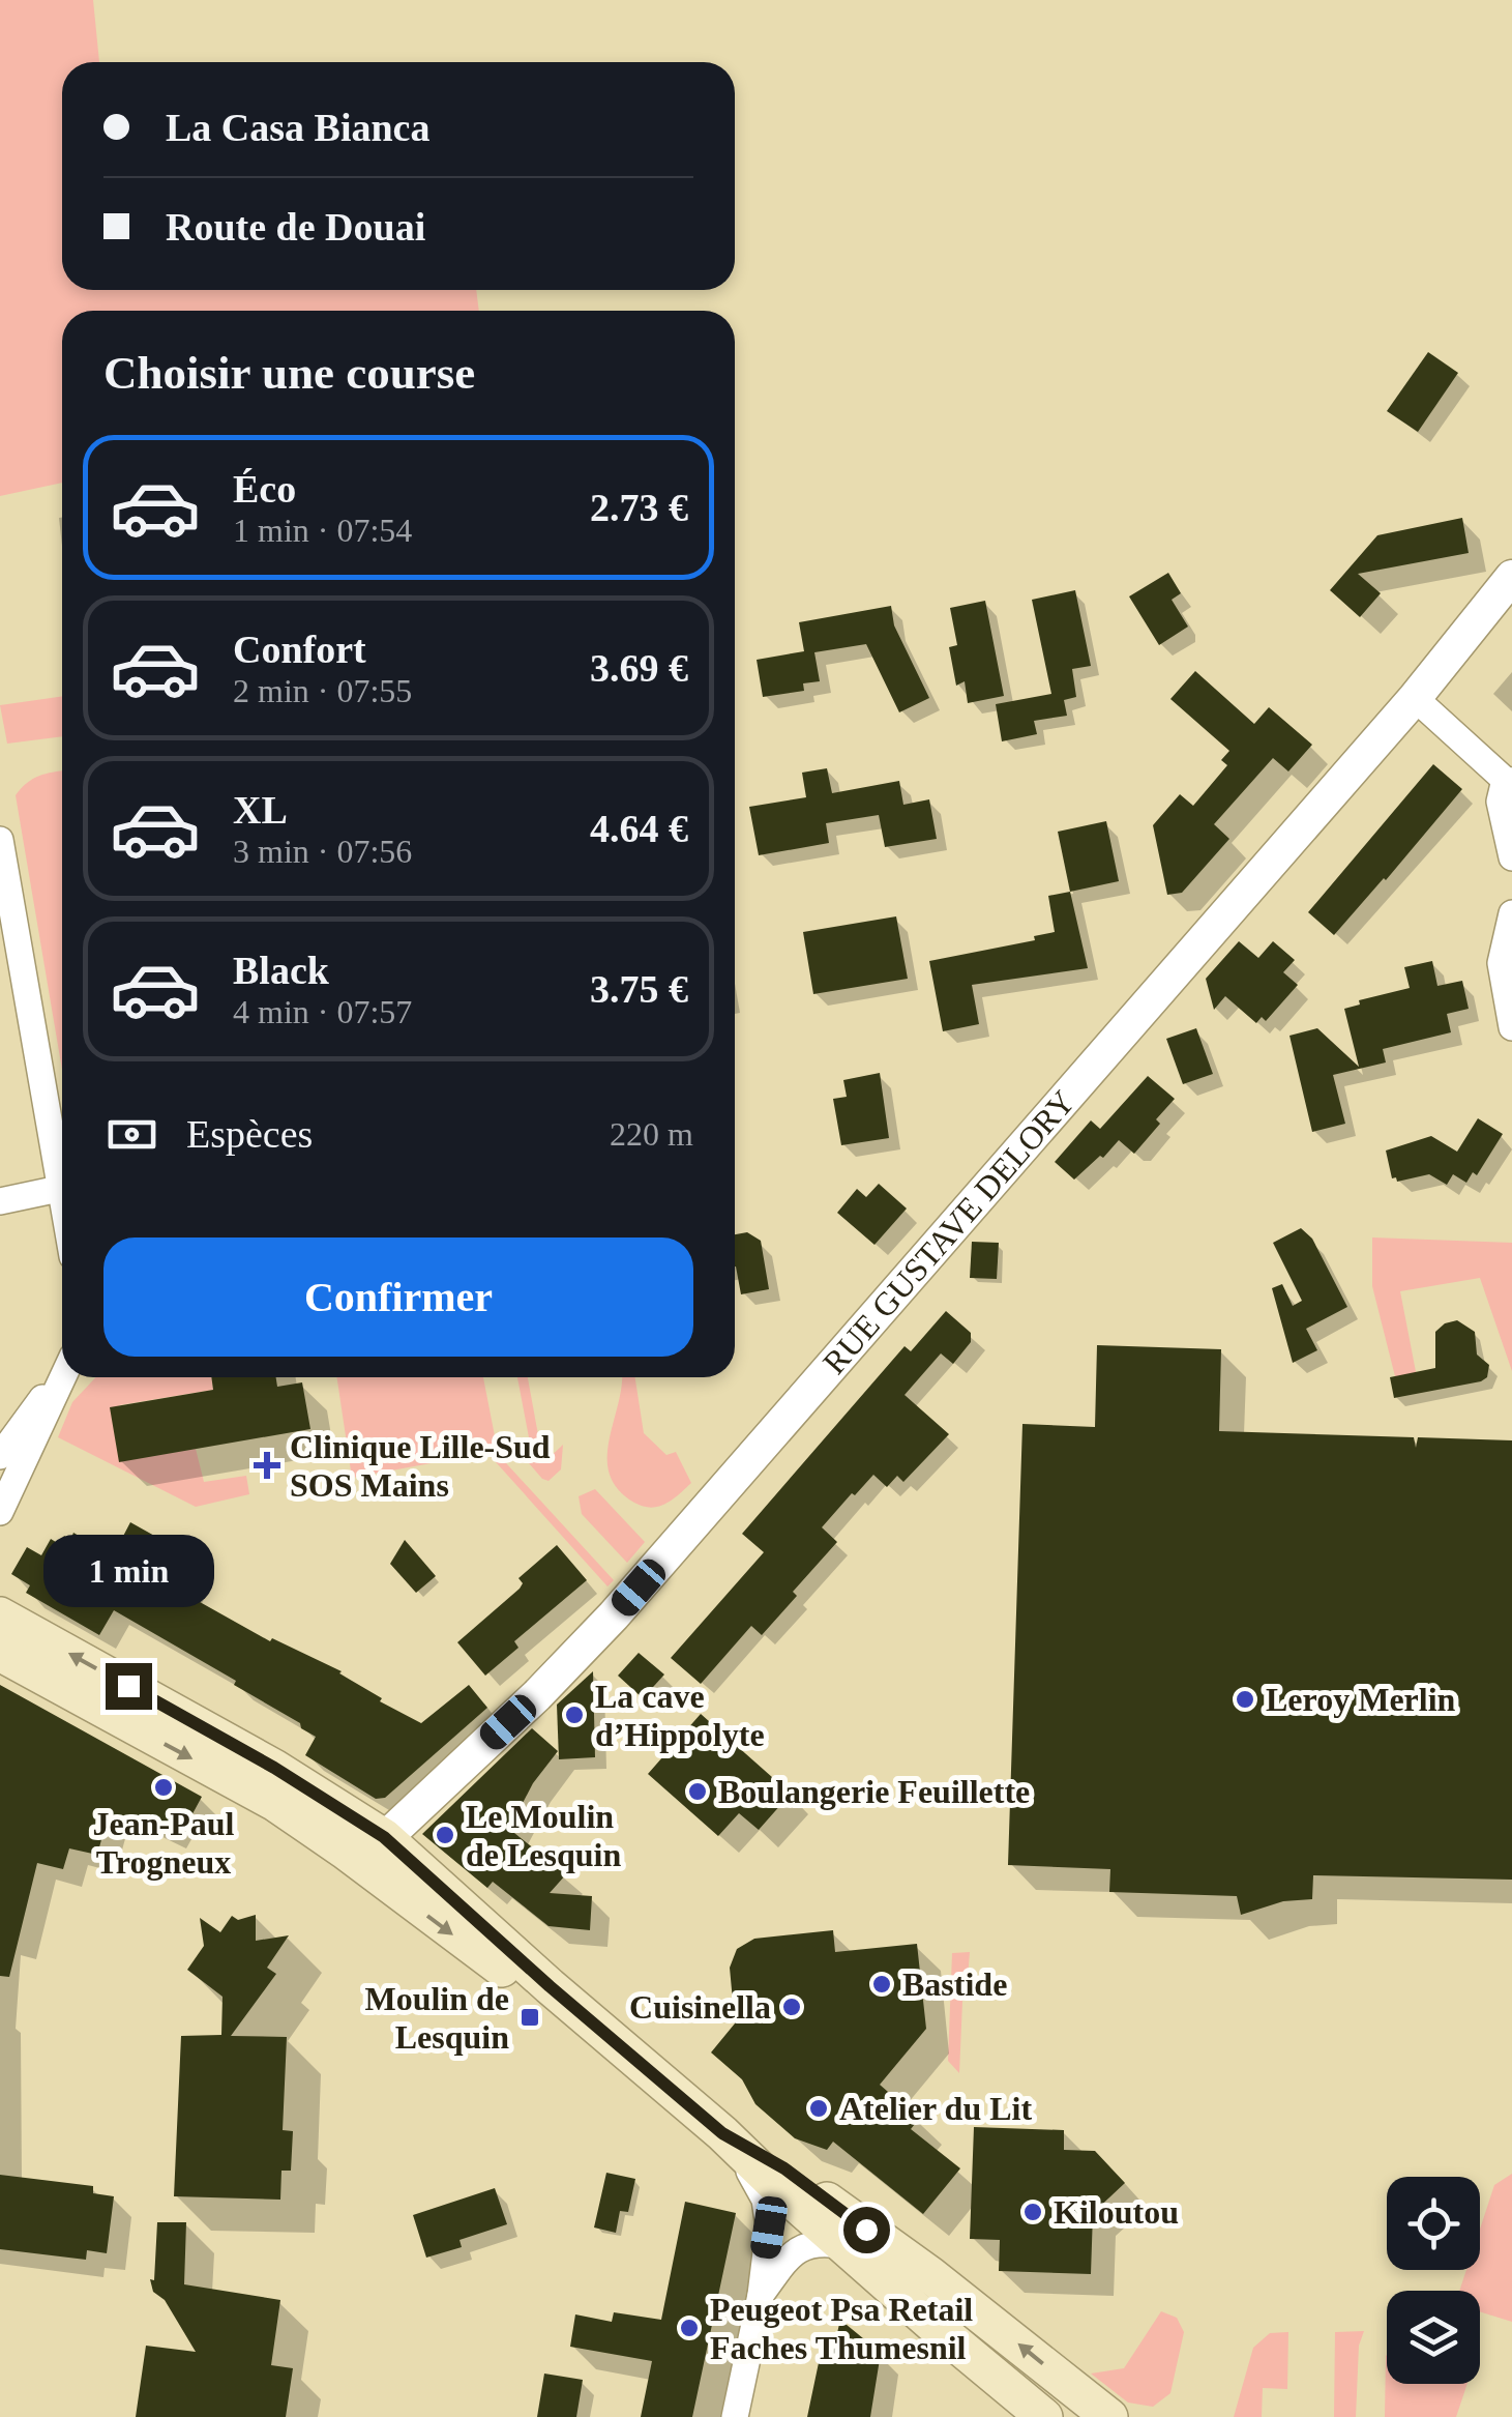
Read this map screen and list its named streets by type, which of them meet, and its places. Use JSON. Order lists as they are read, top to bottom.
{
  "streets": {
    "street": ["RUE GUSTAVE DELORY"]
  },
  "places": {
    "health": ["Clinique Lille-Sud SOS Mains"],
    "other": [
      "Leroy Merlin",
      "La cave d’Hippolyte",
      "Jean-Paul Trogneux",
      "Boulangerie Feuillette",
      "Le Moulin de Lesquin",
      "Bastide",
      "Cuisinella",
      "Atelier du Lit",
      "Kiloutou",
      "Peugeot Psa Retail Faches Thumesnil"
    ],
    "transit": ["Moulin de Lesquin"]
  },
  "page": {
    "banner": ["La Casa Bianca", "Route de Douai"],
    "heading": "Choisir une course",
    "list": [
      {
        "name": "Éco",
        "note": "1 min · 07:54",
        "value": "2.73 €"
      },
      {
        "name": "Confort",
        "note": "2 min · 07:55",
        "value": "3.69 €"
      },
      {
        "name": "XL",
        "note": "3 min · 07:56",
        "value": "4.64 €"
      },
      {
        "name": "Black",
        "note": "4 min · 07:57",
        "value": "3.75 €"
      }
    ],
    "pay": ["Espèces", "220 m"],
    "buttons": "Confirmer",
    "bubble": "1 min"
  }
}
